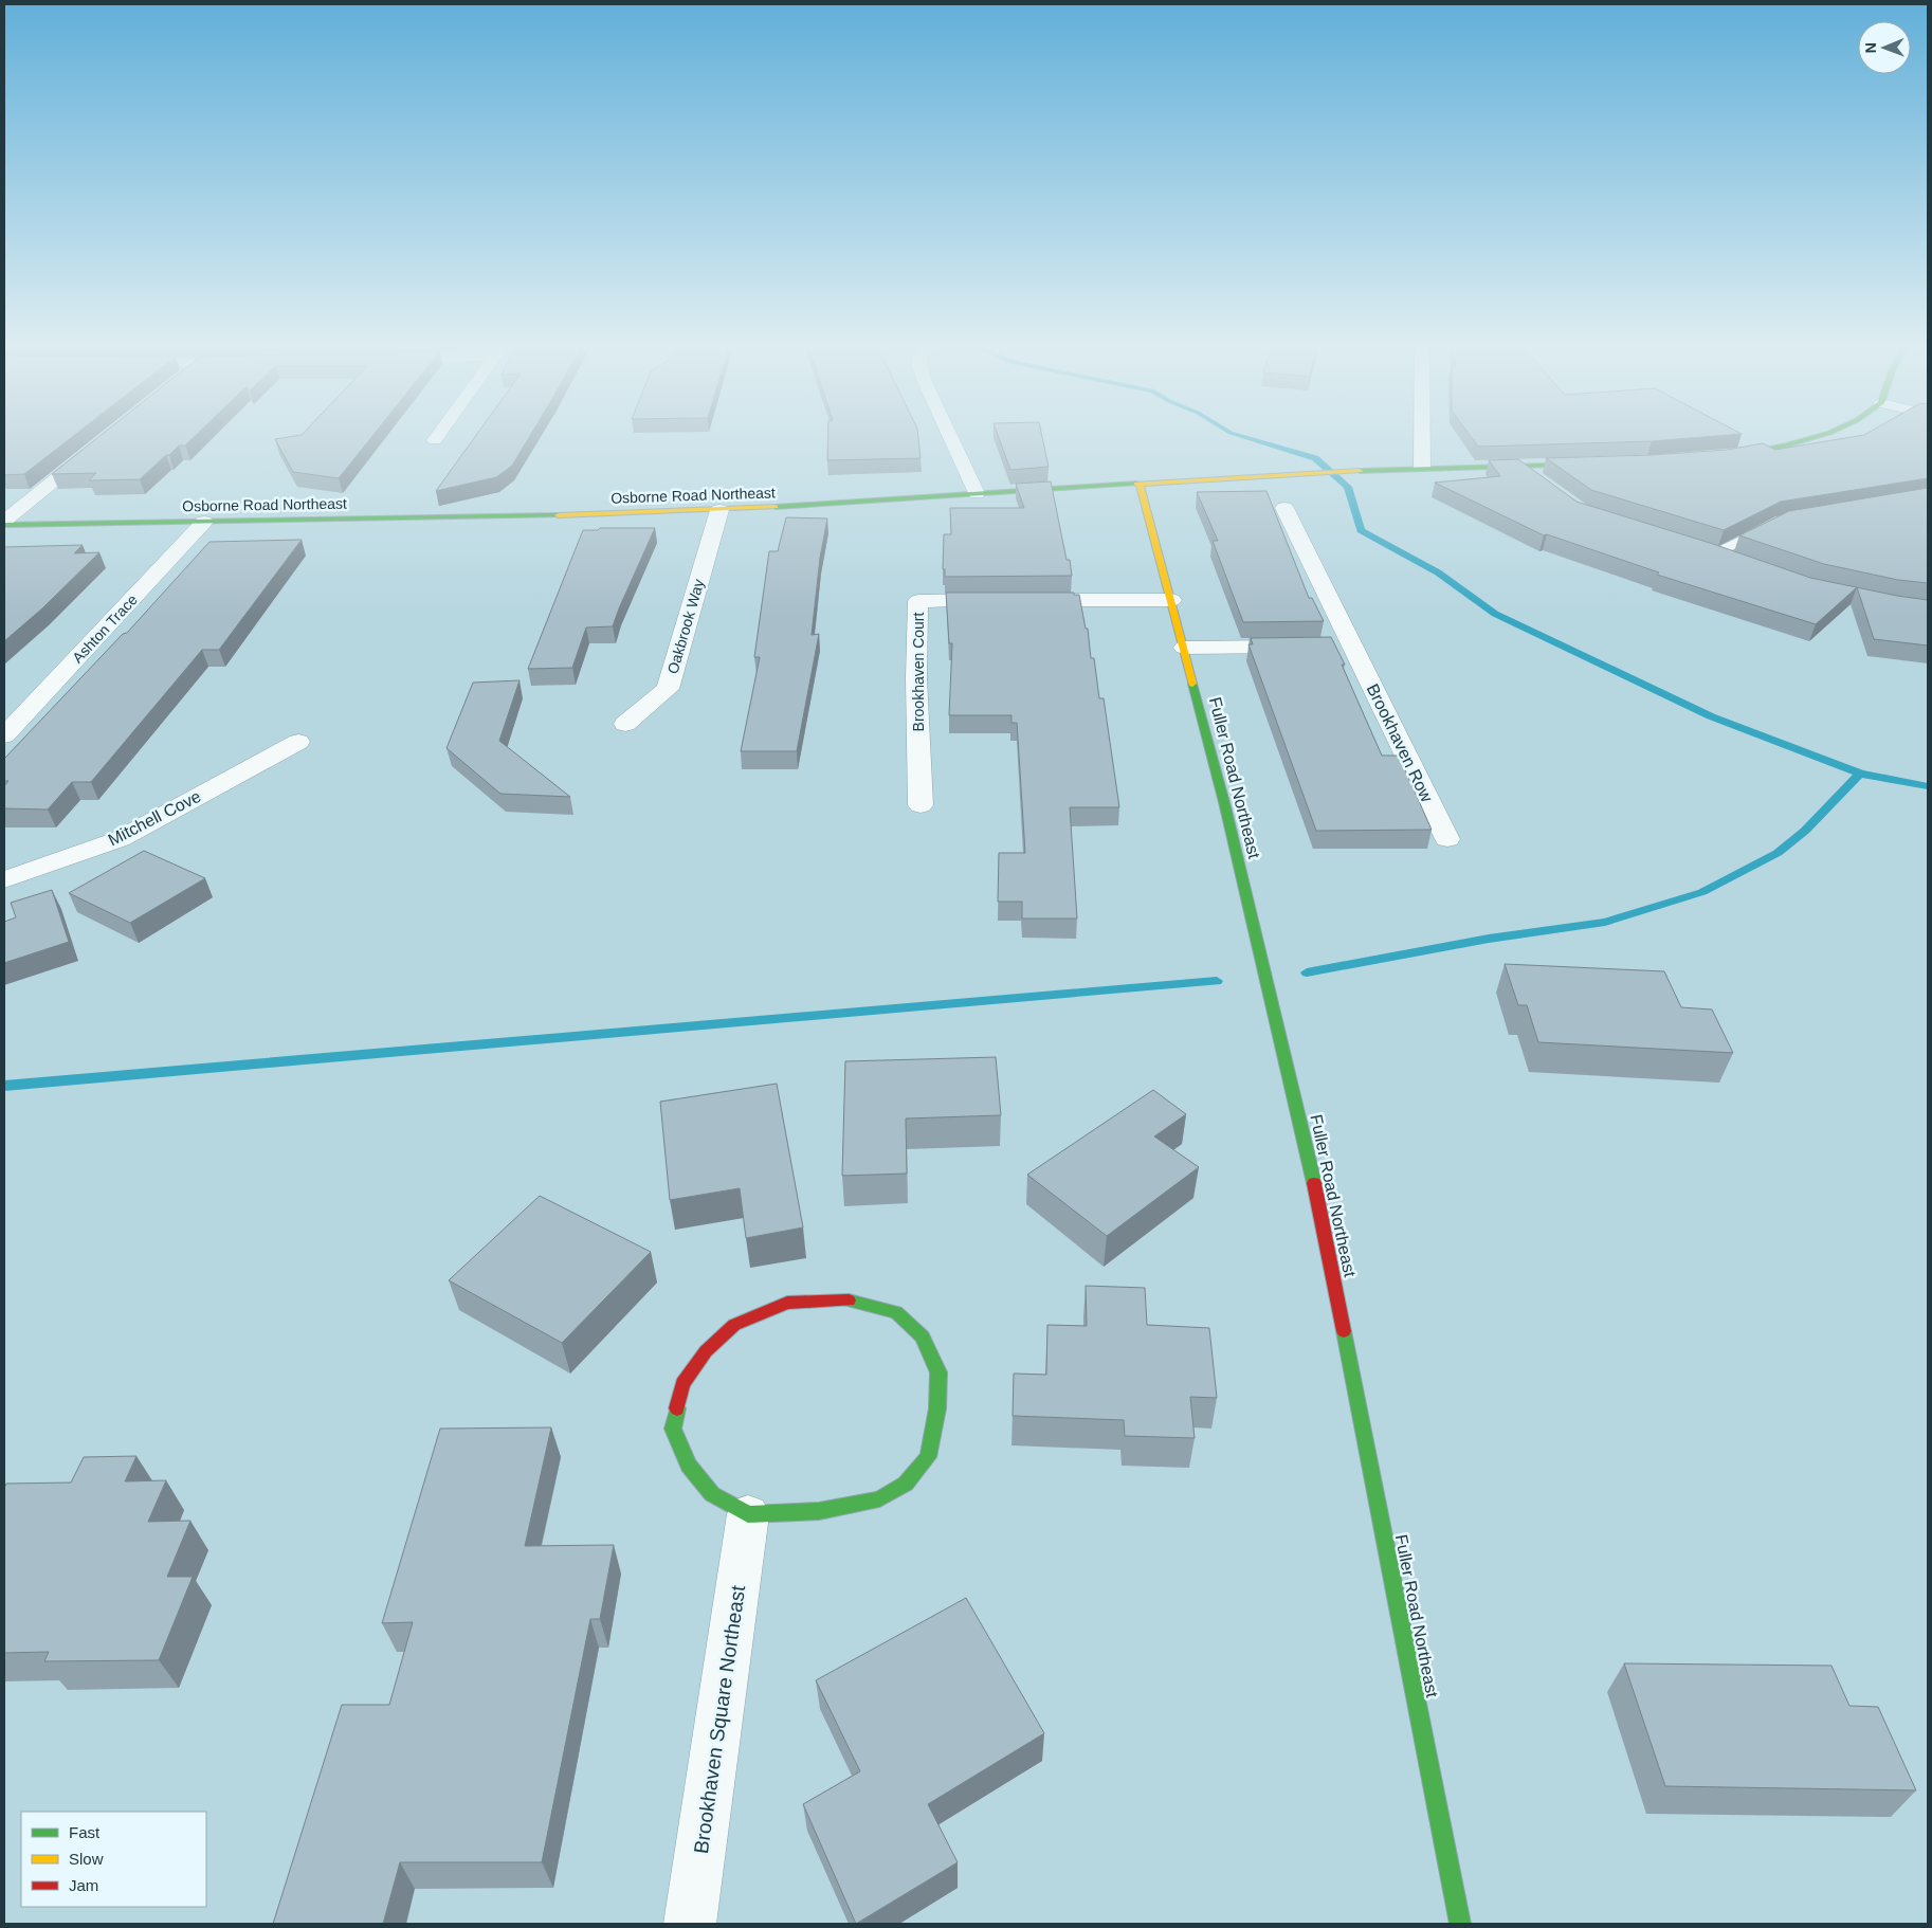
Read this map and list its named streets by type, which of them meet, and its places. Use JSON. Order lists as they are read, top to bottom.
{
  "streets": {
    "street": [
      "Osborne Road Northeast",
      "Oakbrook Way",
      "Ashton Trace",
      "Brookhaven Court",
      "Brookhaven Row",
      "Fuller Road Northeast",
      "Mitchell Cove",
      "Brookhaven Square Northeast"
    ]
  },
  "crossings": [
    ["Osborne Road Northeast", "Oakbrook Way"],
    ["Osborne Road Northeast", "Ashton Trace"],
    ["Osborne Road Northeast", "Fuller Road Northeast"],
    ["Brookhaven Court", "Fuller Road Northeast"]
  ],
  "legend": ["Fast", "Slow", "Jam"],
  "north": "left"
}
